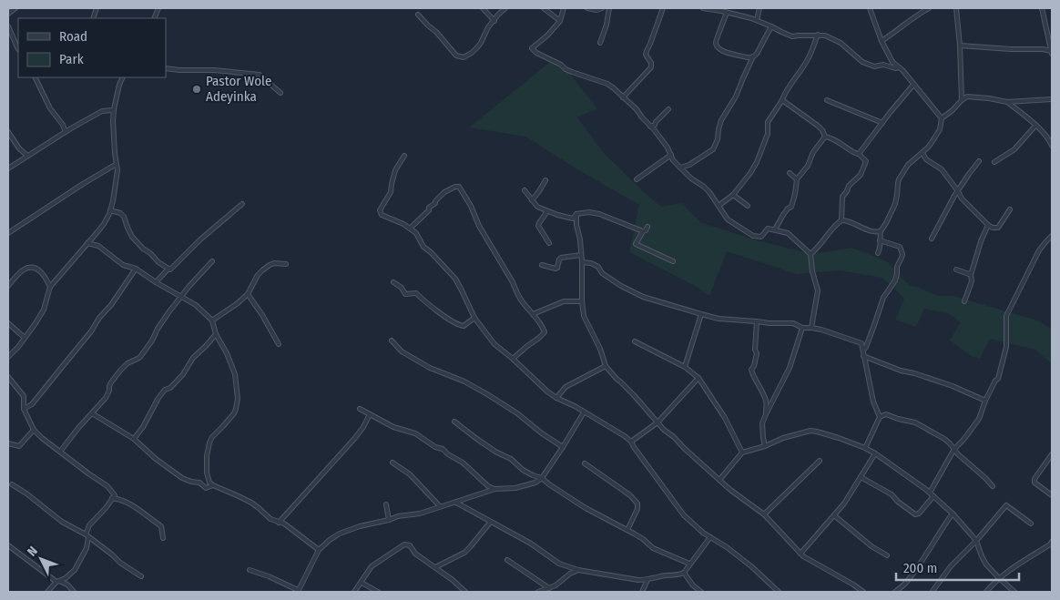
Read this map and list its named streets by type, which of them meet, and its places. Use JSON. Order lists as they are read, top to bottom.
{
  "places": ["Pastor Wole Adeyinka"],
  "legend": ["Road", "Park"],
  "scale_bar": "200 m",
  "north": "top left"
}
